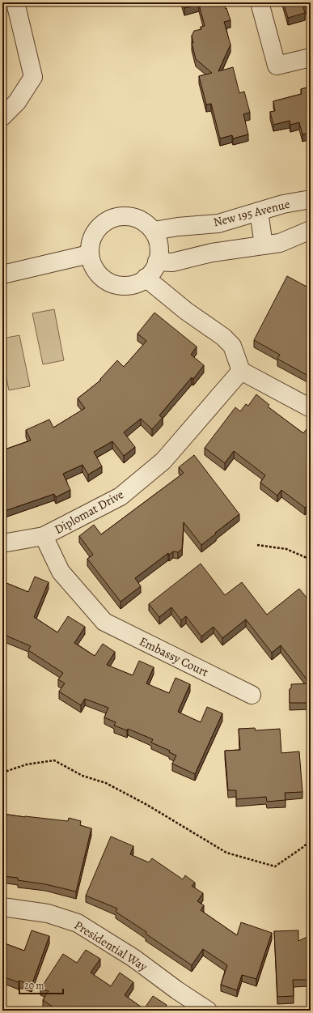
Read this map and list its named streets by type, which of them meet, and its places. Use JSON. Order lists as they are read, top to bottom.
{
  "streets": {
    "street": [
      "New 195 Avenue",
      "Diplomat Drive",
      "Embassy Court",
      "Presidential Way"
    ]
  },
  "crossings": [
    ["Diplomat Drive", "Embassy Court"]
  ],
  "scale_bar": "20 m"
}
